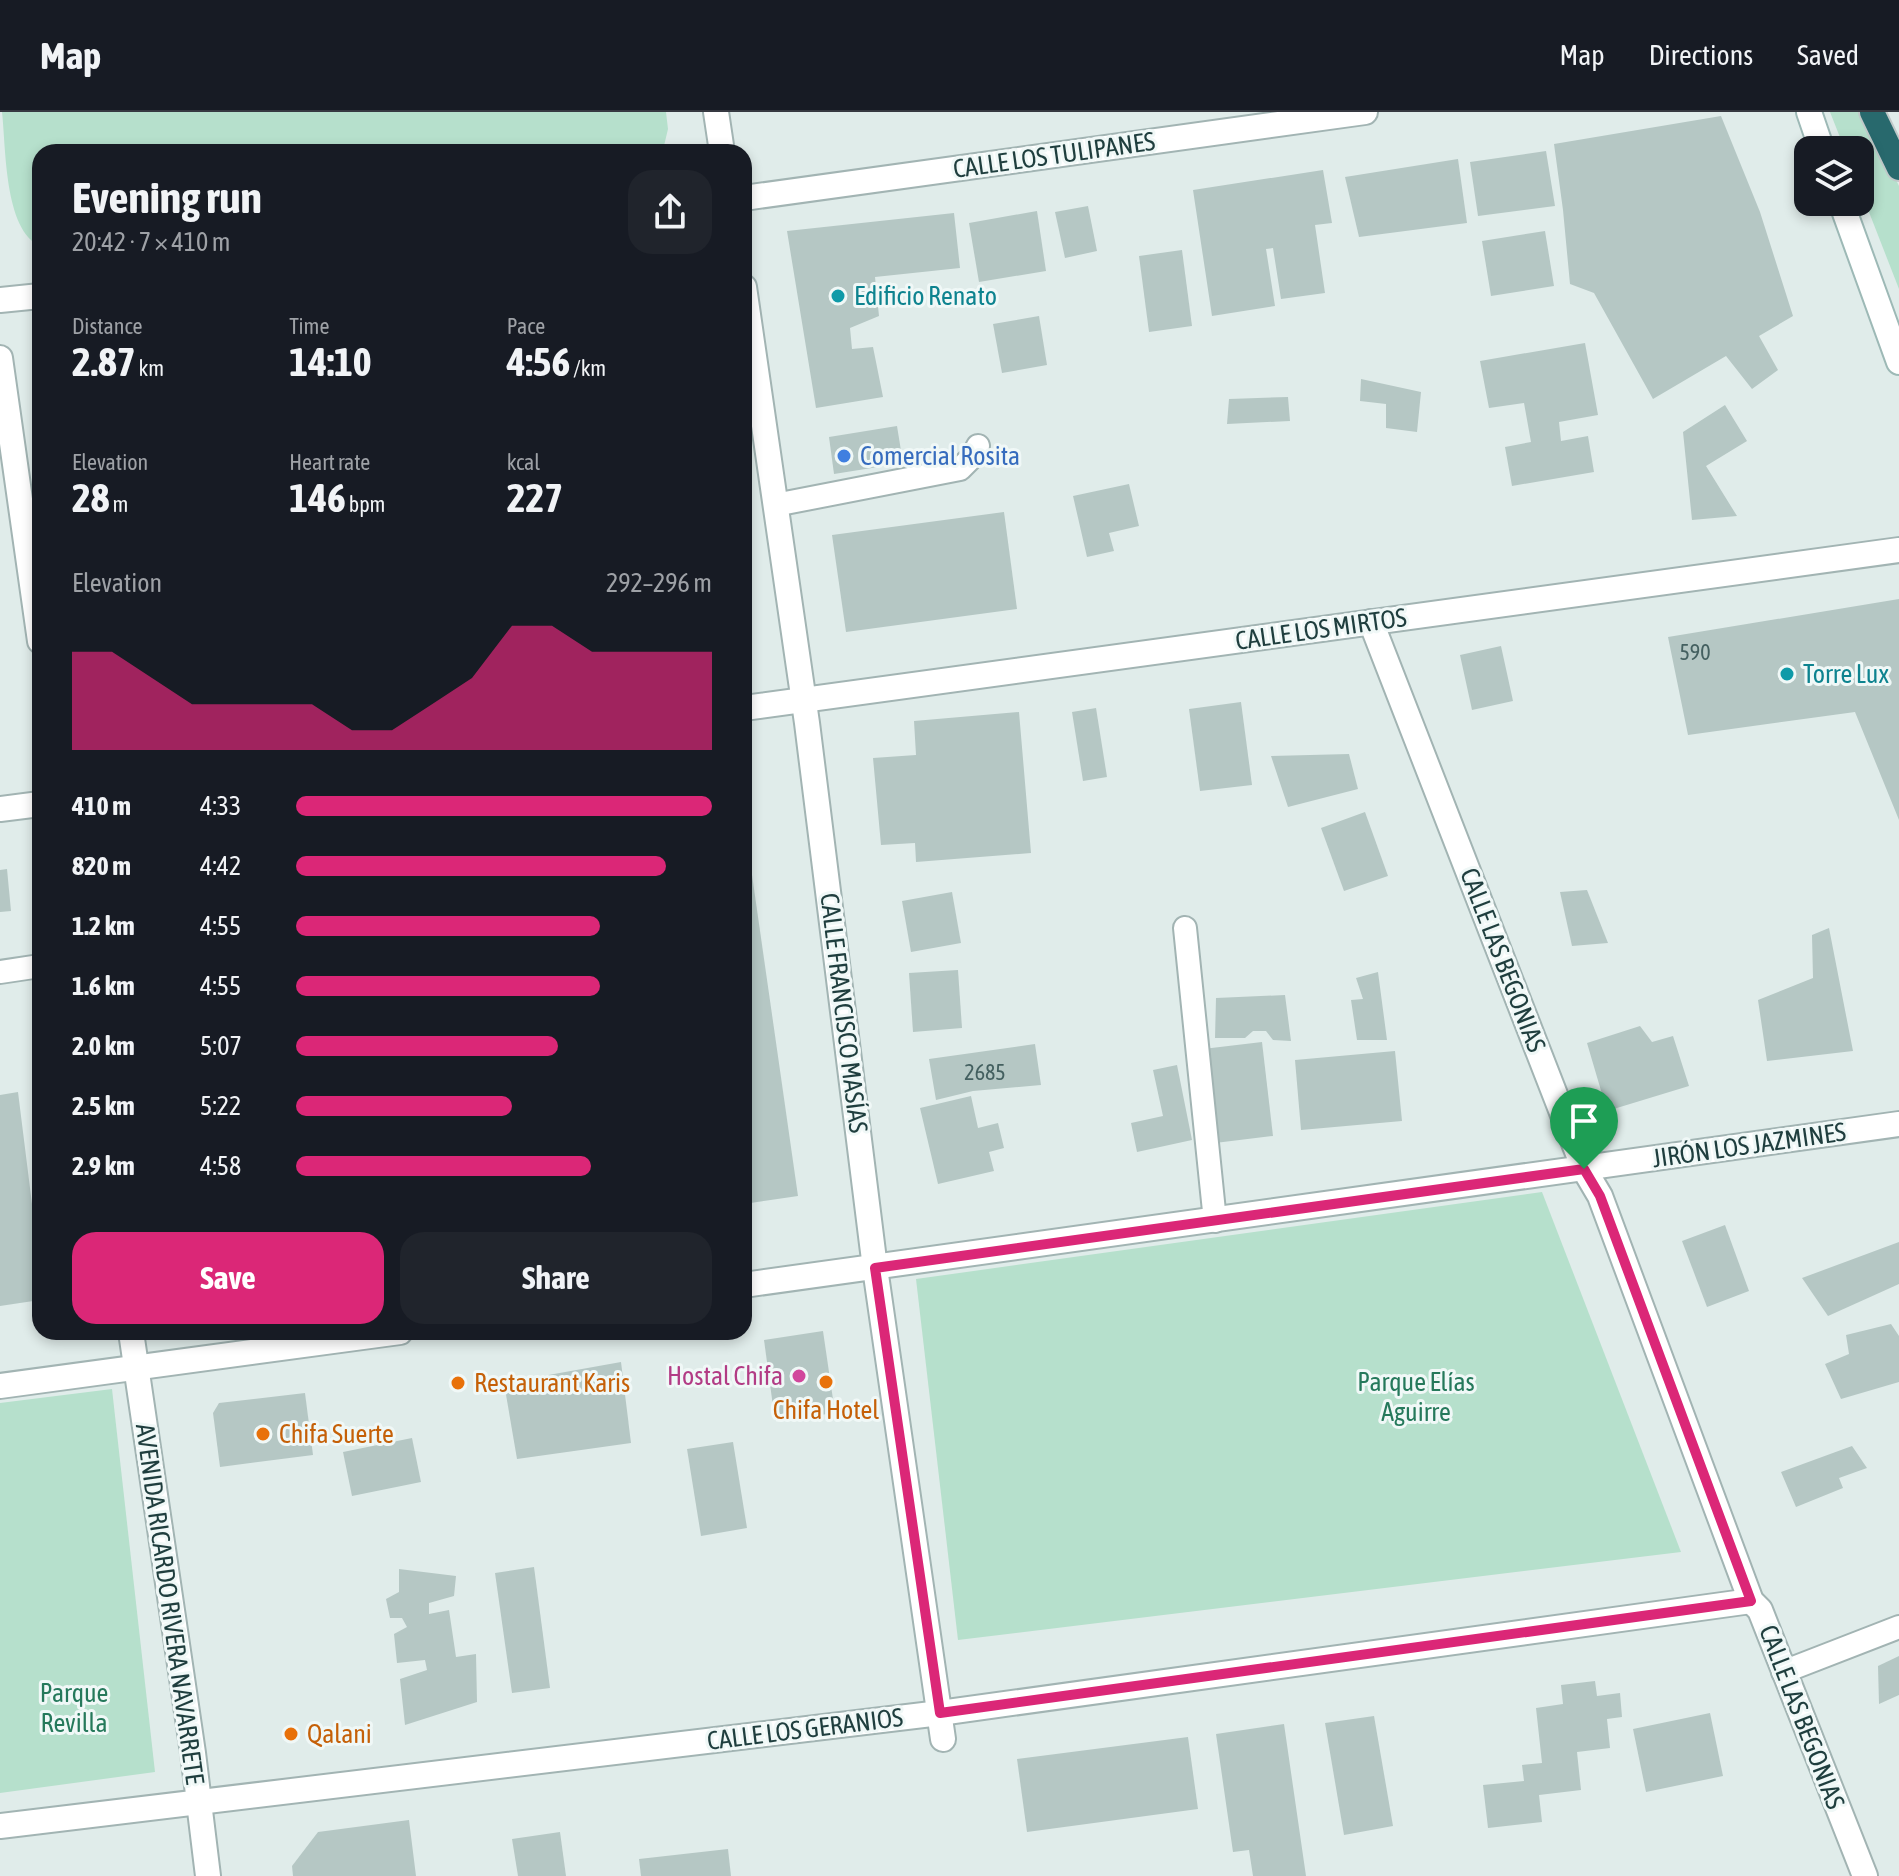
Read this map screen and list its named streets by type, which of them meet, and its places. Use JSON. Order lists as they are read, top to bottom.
{
  "streets": {
    "street": [
      "CALLE LOS TULIPANES",
      "CALLE LOS MIRTOS",
      "CALLE LAS BEGONIAS",
      "CALLE FRANCISCO MASÍAS",
      "JIRÓN LOS JAZMINES",
      "AVENIDA RICARDO RIVERA NAVARRETE",
      "CALLE LOS GERANIOS"
    ]
  },
  "crossings": [
    ["CALLE LOS MIRTOS", "CALLE LAS BEGONIAS"],
    ["CALLE LOS MIRTOS", "CALLE FRANCISCO MASÍAS"],
    ["CALLE LAS BEGONIAS", "JIRÓN LOS JAZMINES"],
    ["CALLE LAS BEGONIAS", "CALLE LOS GERANIOS"],
    ["CALLE FRANCISCO MASÍAS", "JIRÓN LOS JAZMINES"],
    ["CALLE FRANCISCO MASÍAS", "CALLE LOS GERANIOS"],
    ["AVENIDA RICARDO RIVERA NAVARRETE", "CALLE LOS GERANIOS"]
  ],
  "parks": ["Parque Elías Aguirre", "Parque Revilla"],
  "places": [
    "Edificio Renato",
    "Comercial Rosita",
    "Torre Lux",
    "Hostal Chifa",
    "Chifa Hotel",
    "Restaurant Karis",
    "Chifa Suerte",
    "Qalani"
  ],
  "house_numbers": ["590", "2685"],
  "page": {
    "header": "Map",
    "nav": ["Map", "Directions", "Saved"],
    "heading": ["Evening run", "20:42 · 7 × 410 m"],
    "stats": [
      ["Distance", "2.87 km"],
      ["Time", "14:10"],
      ["Pace", "4:56 /km"],
      ["Elevation", "28 m"],
      ["Heart rate", "146 bpm"],
      ["kcal", "227"]
    ],
    "chart": ["Elevation", "292–296 m"],
    "list": [
      {
        "name": "410 m",
        "note": "4:33"
      },
      {
        "name": "820 m",
        "note": "4:42"
      },
      {
        "name": "1.2 km",
        "note": "4:55"
      },
      {
        "name": "1.6 km",
        "note": "4:55"
      },
      {
        "name": "2.0 km",
        "note": "5:07"
      },
      {
        "name": "2.5 km",
        "note": "5:22"
      },
      {
        "name": "2.9 km",
        "note": "4:58"
      }
    ],
    "buttons": ["Save", "Share"]
  }
}
